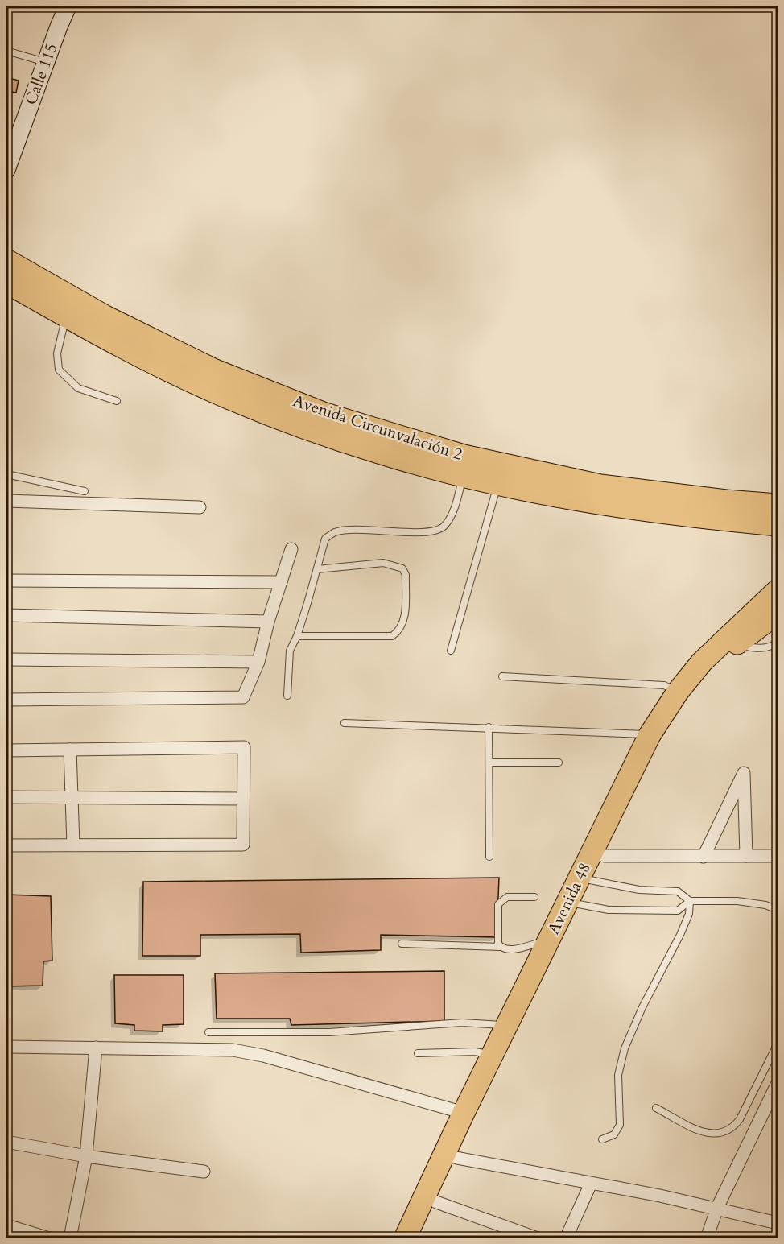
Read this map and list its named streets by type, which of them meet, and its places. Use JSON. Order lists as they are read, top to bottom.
{
  "streets": {
    "highway": ["Avenida Circunvalación 2", "Avenida 48"],
    "main road": ["Calle 115"]
  }
}
